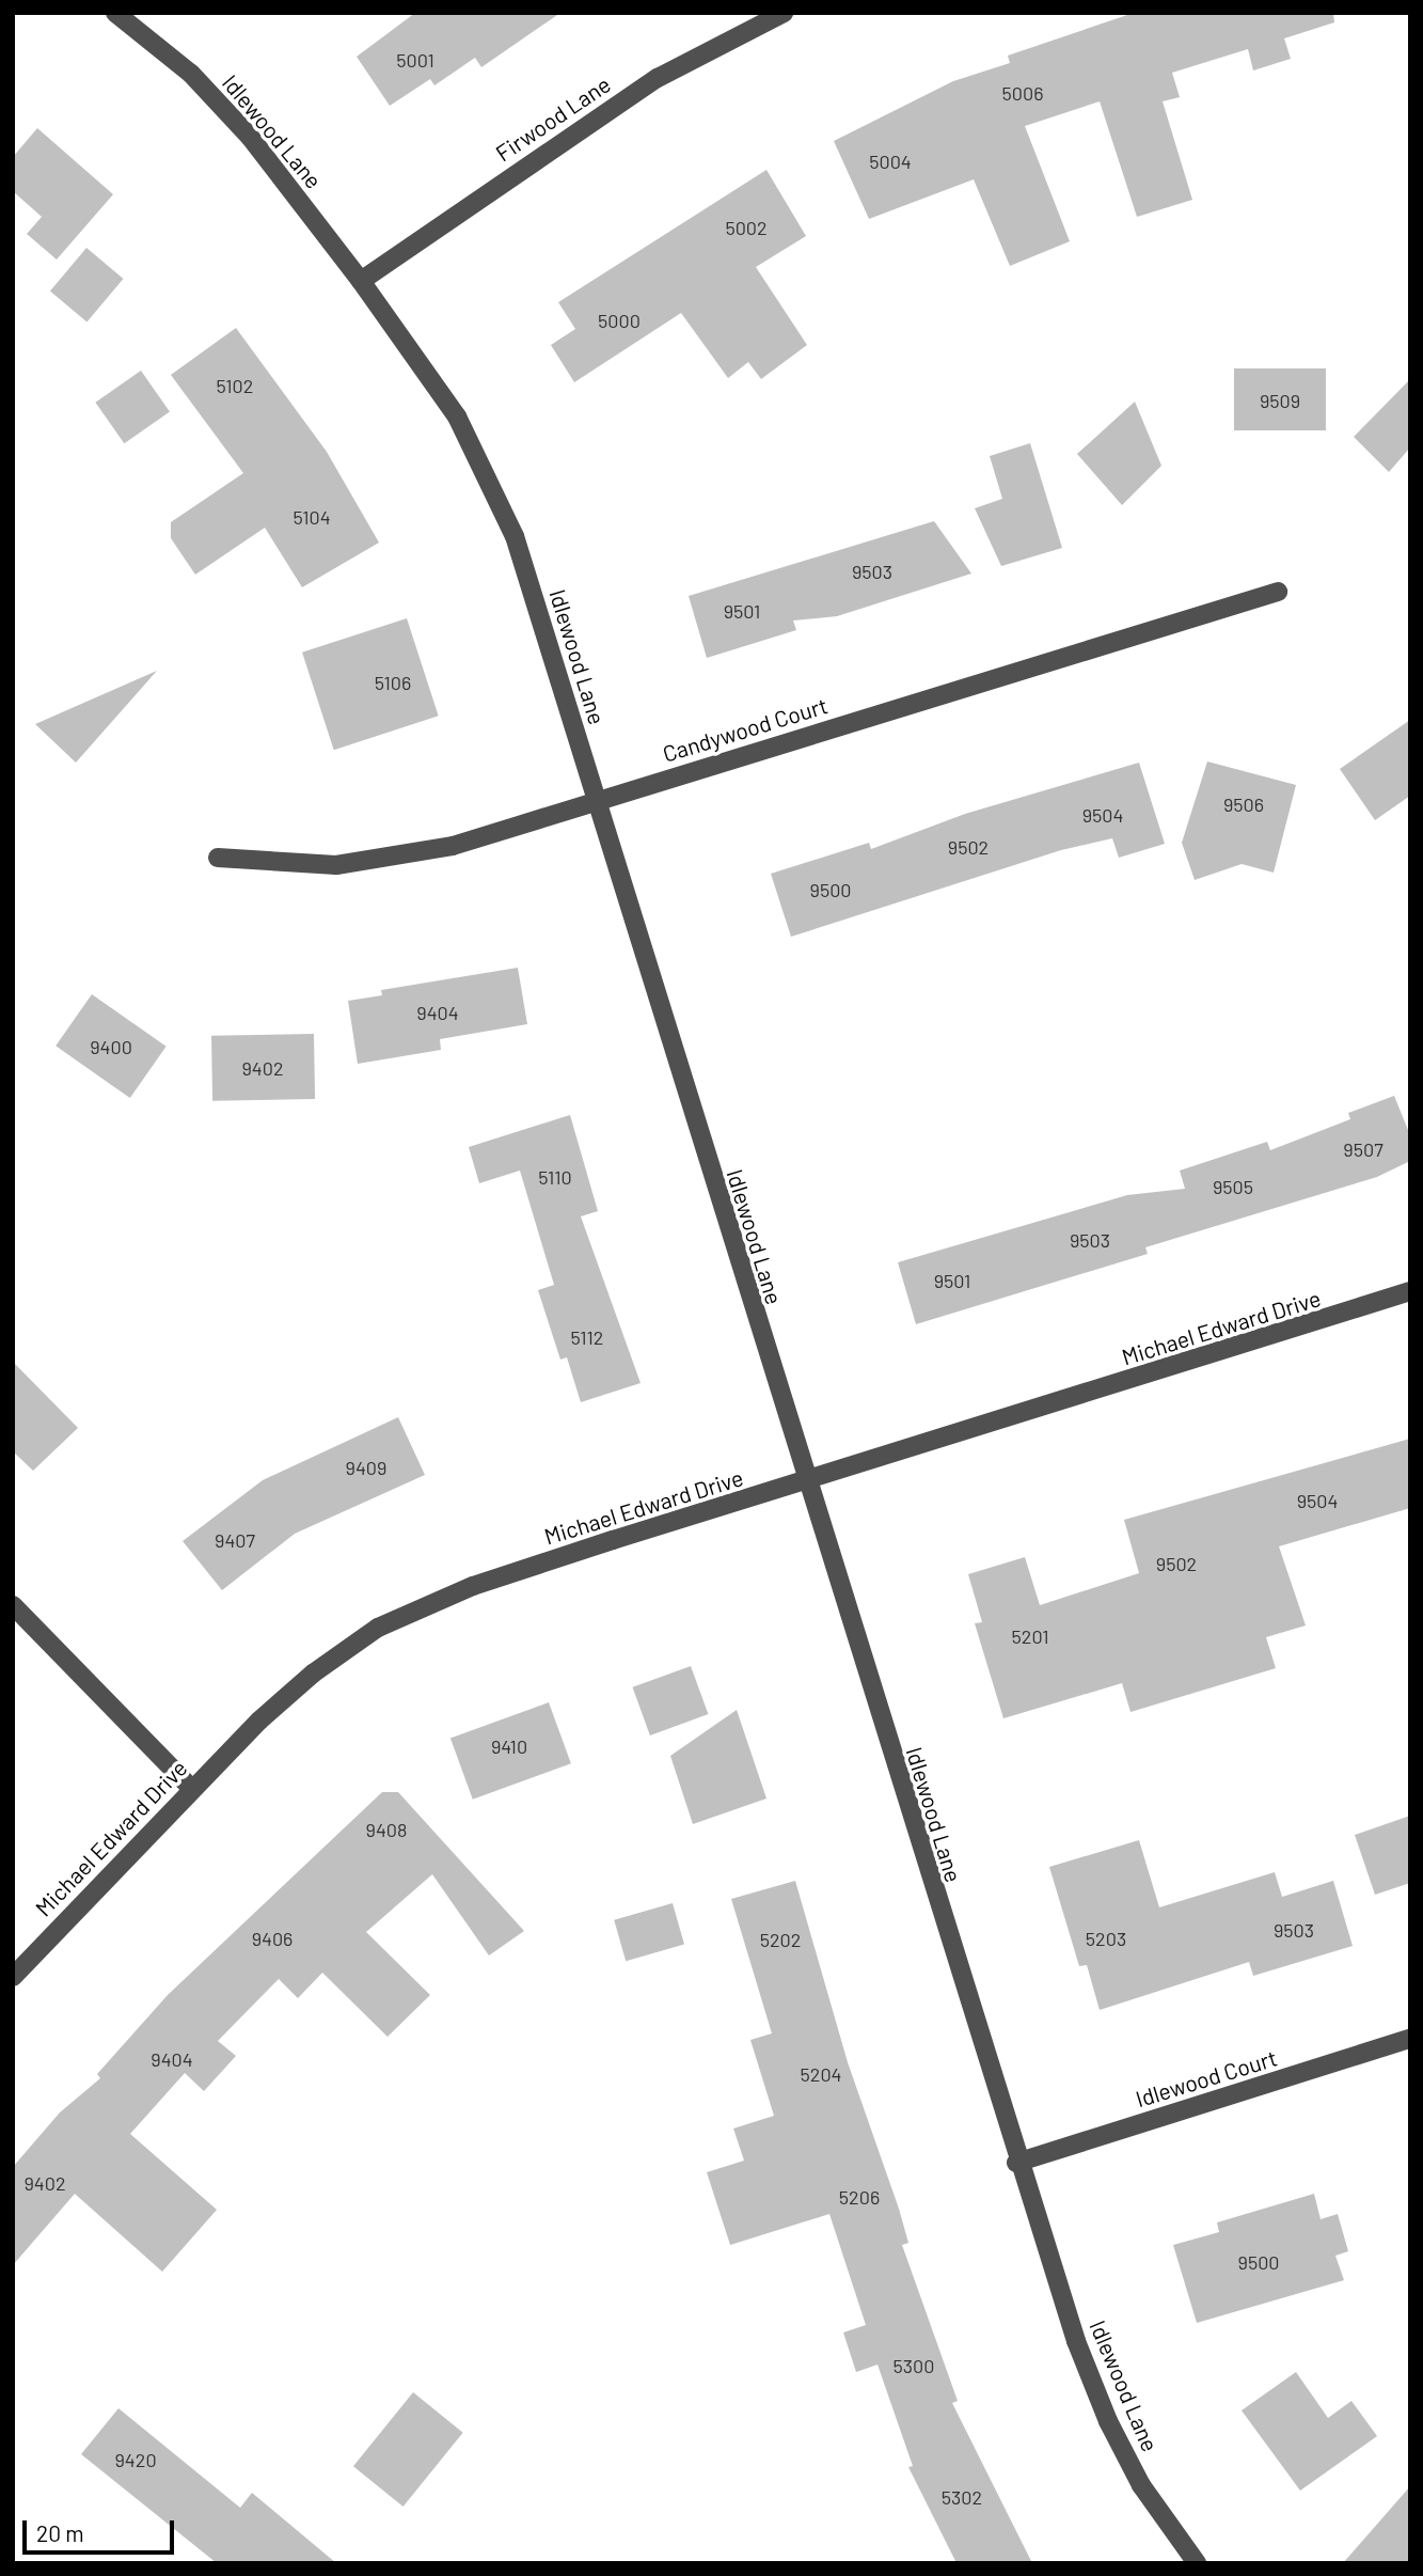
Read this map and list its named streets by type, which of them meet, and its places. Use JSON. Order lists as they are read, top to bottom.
{
  "streets": {
    "street": [
      "Firwood Lane",
      "Idlewood Lane",
      "Candywood Court",
      "Michael Edward Drive",
      "Idlewood Court"
    ]
  },
  "crossings": [
    ["Firwood Lane", "Idlewood Lane"],
    ["Idlewood Lane", "Candywood Court"],
    ["Idlewood Lane", "Michael Edward Drive"],
    ["Idlewood Lane", "Idlewood Court"]
  ],
  "house_numbers": [
    "5001",
    "5006",
    "5004",
    "5002",
    "5000",
    "5102",
    "9509",
    "5104",
    "9503",
    "9501",
    "5106",
    "9506",
    "9504",
    "9502",
    "9500",
    "9404",
    "9400",
    "9402",
    "9507",
    "5110",
    "9505",
    "9503",
    "9501",
    "5112",
    "9409",
    "9504",
    "9407",
    "9502",
    "5201",
    "9410",
    "9408",
    "9503",
    "9406",
    "5203",
    "5202",
    "9404",
    "5204",
    "9402",
    "5206",
    "9500",
    "5300",
    "9420",
    "5302"
  ],
  "scale_bar": "20 m"
}
